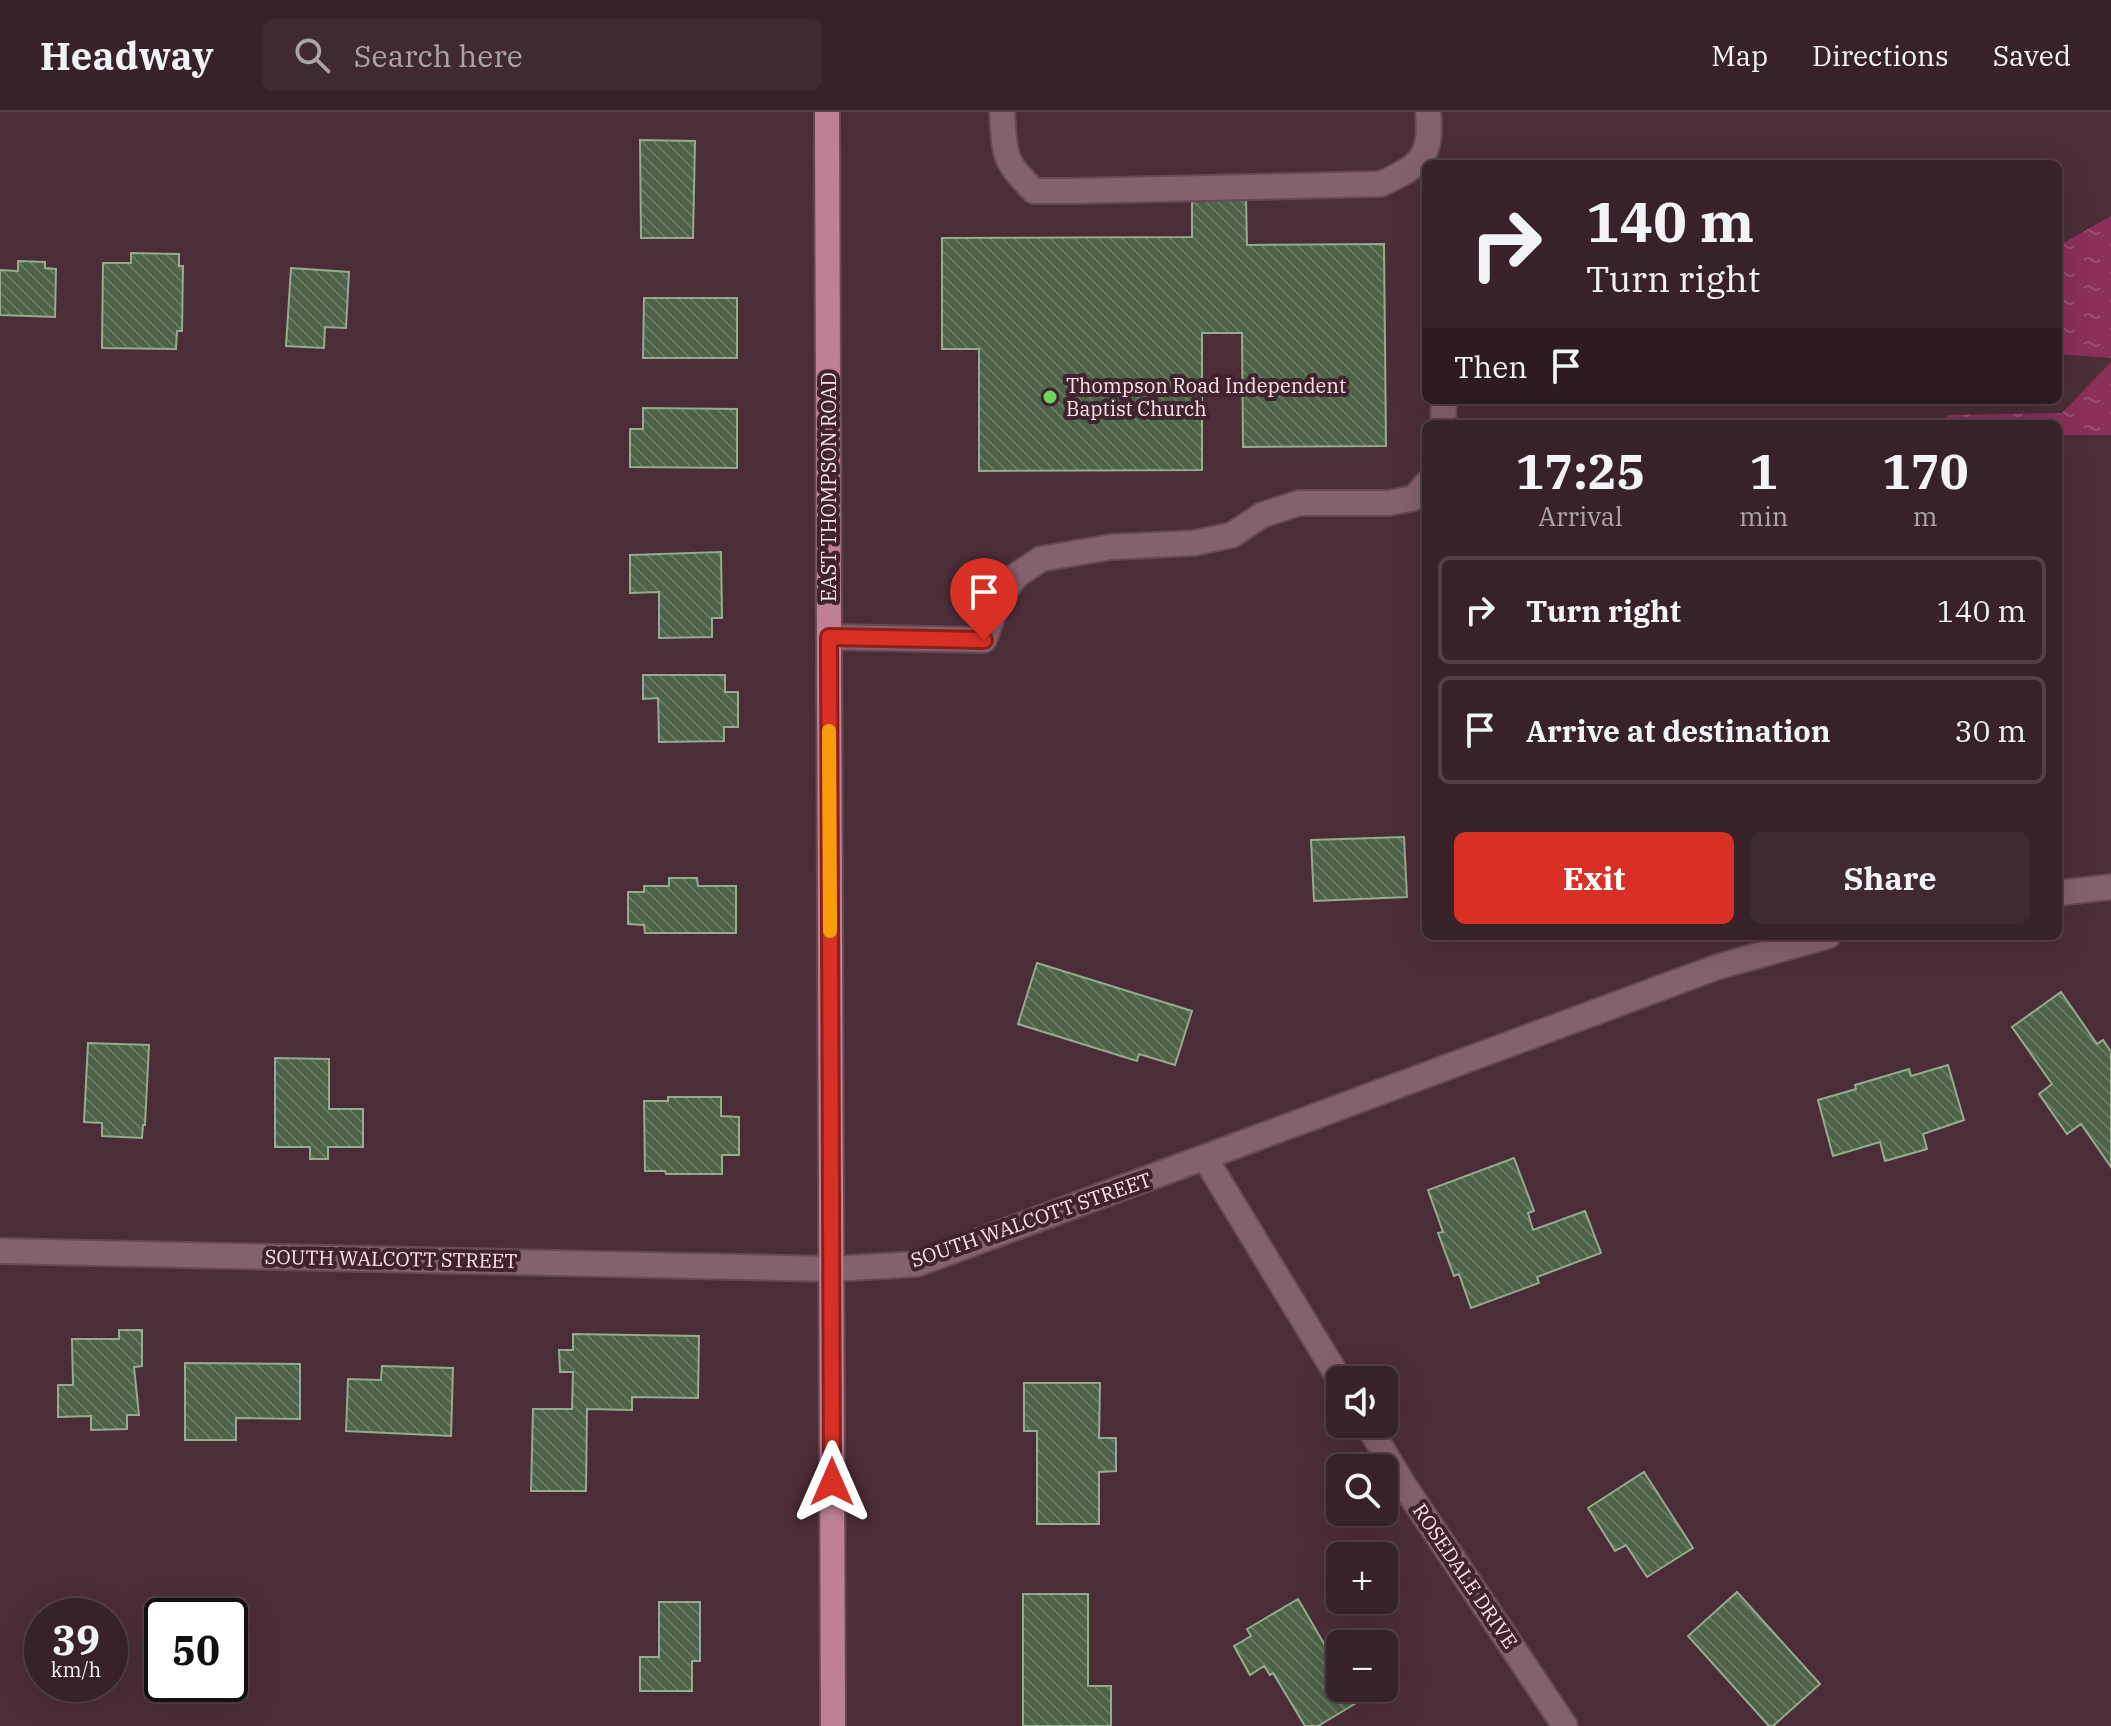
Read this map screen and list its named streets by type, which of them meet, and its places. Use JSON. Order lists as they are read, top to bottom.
{
  "streets": {
    "main road": ["EAST THOMPSON ROAD"],
    "street": ["SOUTH WALCOTT STREET", "ROSEDALE DRIVE"]
  },
  "crossings": [
    ["EAST THOMPSON ROAD", "SOUTH WALCOTT STREET"]
  ],
  "places": ["Thompson Road Independent Baptist Church"],
  "page": {
    "header": "Headway",
    "search": "Search here",
    "nav": ["Map", "Directions", "Saved"],
    "turn": ["140 m", "Turn right"],
    "then": "Then",
    "eta": [
      "17:25",
      "Arrival",
      "1",
      "min",
      "170",
      "m"
    ],
    "list": [
      {
        "name": "Turn right",
        "value": "140 m"
      },
      {
        "name": "Arrive at destination",
        "value": "30 m"
      }
    ],
    "buttons": ["Exit", "Share"],
    "map_buttons": ["+", "−"],
    "speed": "39 km/h",
    "limit": "50"
  }
}
